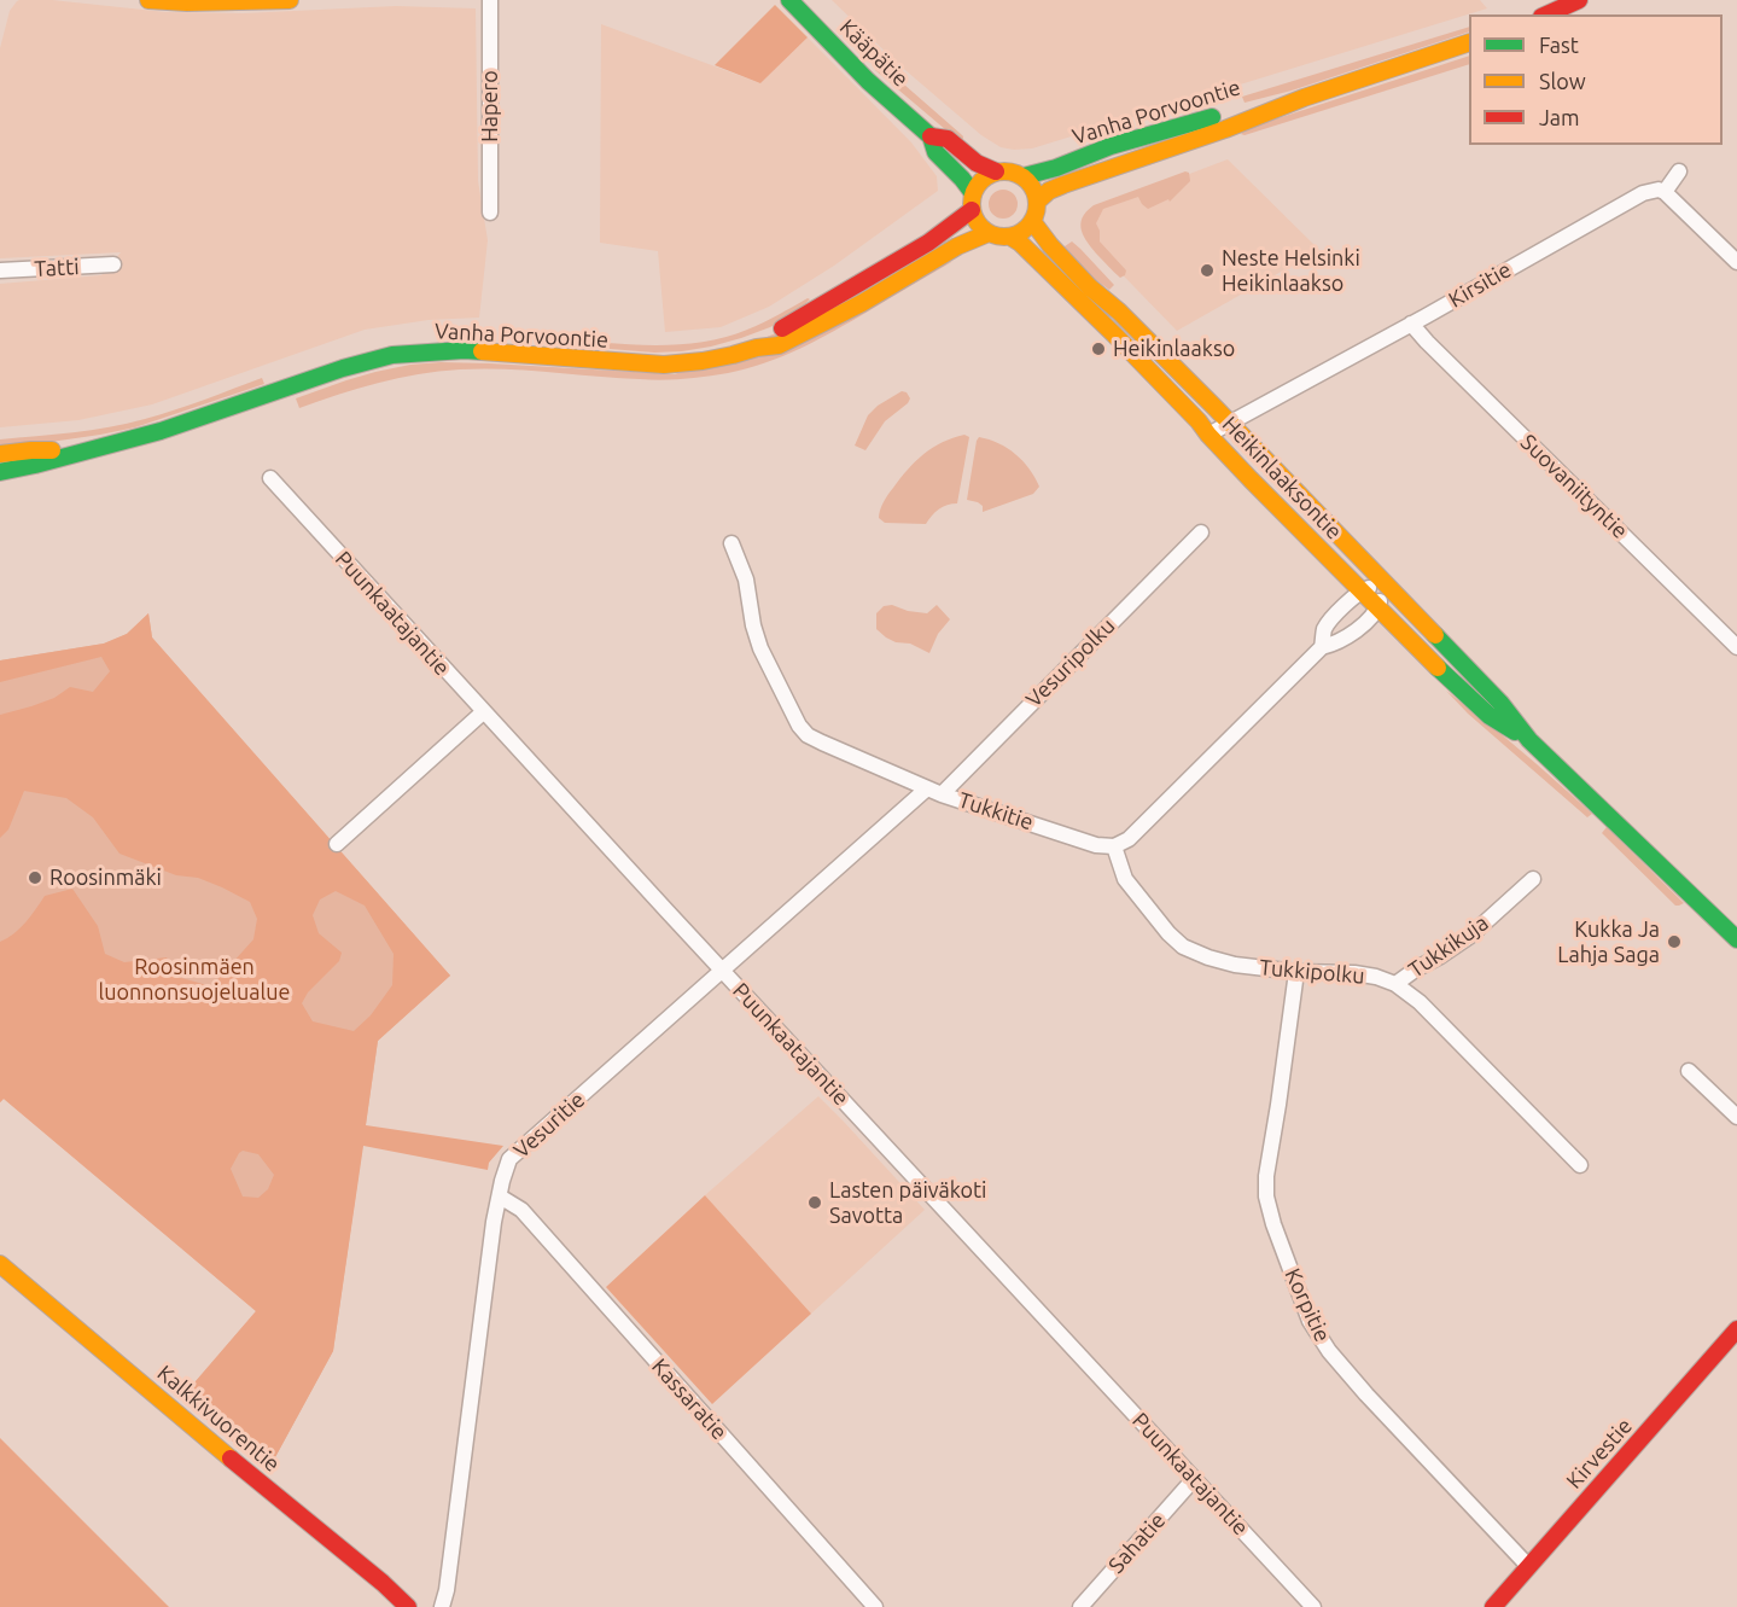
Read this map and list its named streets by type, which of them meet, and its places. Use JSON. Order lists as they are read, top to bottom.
{
  "streets": {
    "main road": [
      "Kääpätie",
      "Vanha Porvoontie",
      "Heikinlaaksontie",
      "Kalkkivuorentie",
      "Kirvestie"
    ],
    "street": [
      "Hapero",
      "Tatti",
      "Kirsitie",
      "Suovaniityntie",
      "Puunkaatajantie",
      "Vesuripolku",
      "Tukkitie",
      "Tukkikuja",
      "Tukkipolku",
      "Vesuritie",
      "Korpitie",
      "Kassaratie",
      "Sahatie"
    ]
  },
  "crossings": [
    ["Kääpätie", "Vanha Porvoontie"],
    ["Kääpätie", "Heikinlaaksontie"],
    ["Vanha Porvoontie", "Heikinlaaksontie"],
    ["Kirsitie", "Heikinlaaksontie"],
    ["Kirsitie", "Suovaniityntie"],
    ["Puunkaatajantie", "Vesuritie"],
    ["Puunkaatajantie", "Sahatie"],
    ["Vesuripolku", "Tukkitie"],
    ["Vesuripolku", "Vesuritie"],
    ["Tukkitie", "Tukkipolku"],
    ["Tukkitie", "Vesuritie"],
    ["Tukkikuja", "Tukkipolku"],
    ["Tukkipolku", "Korpitie"],
    ["Vesuritie", "Kassaratie"],
    ["Korpitie", "Kirvestie"]
  ],
  "parks": ["Roosinmäen luonnonsuojelualue"],
  "places": [
    "Neste Helsinki Heikinlaakso",
    "Heikinlaakso",
    "Roosinmäki",
    "Kukka Ja Lahja Saga",
    "Lasten päiväkoti Savotta"
  ],
  "legend": ["Fast", "Slow", "Jam"]
}
